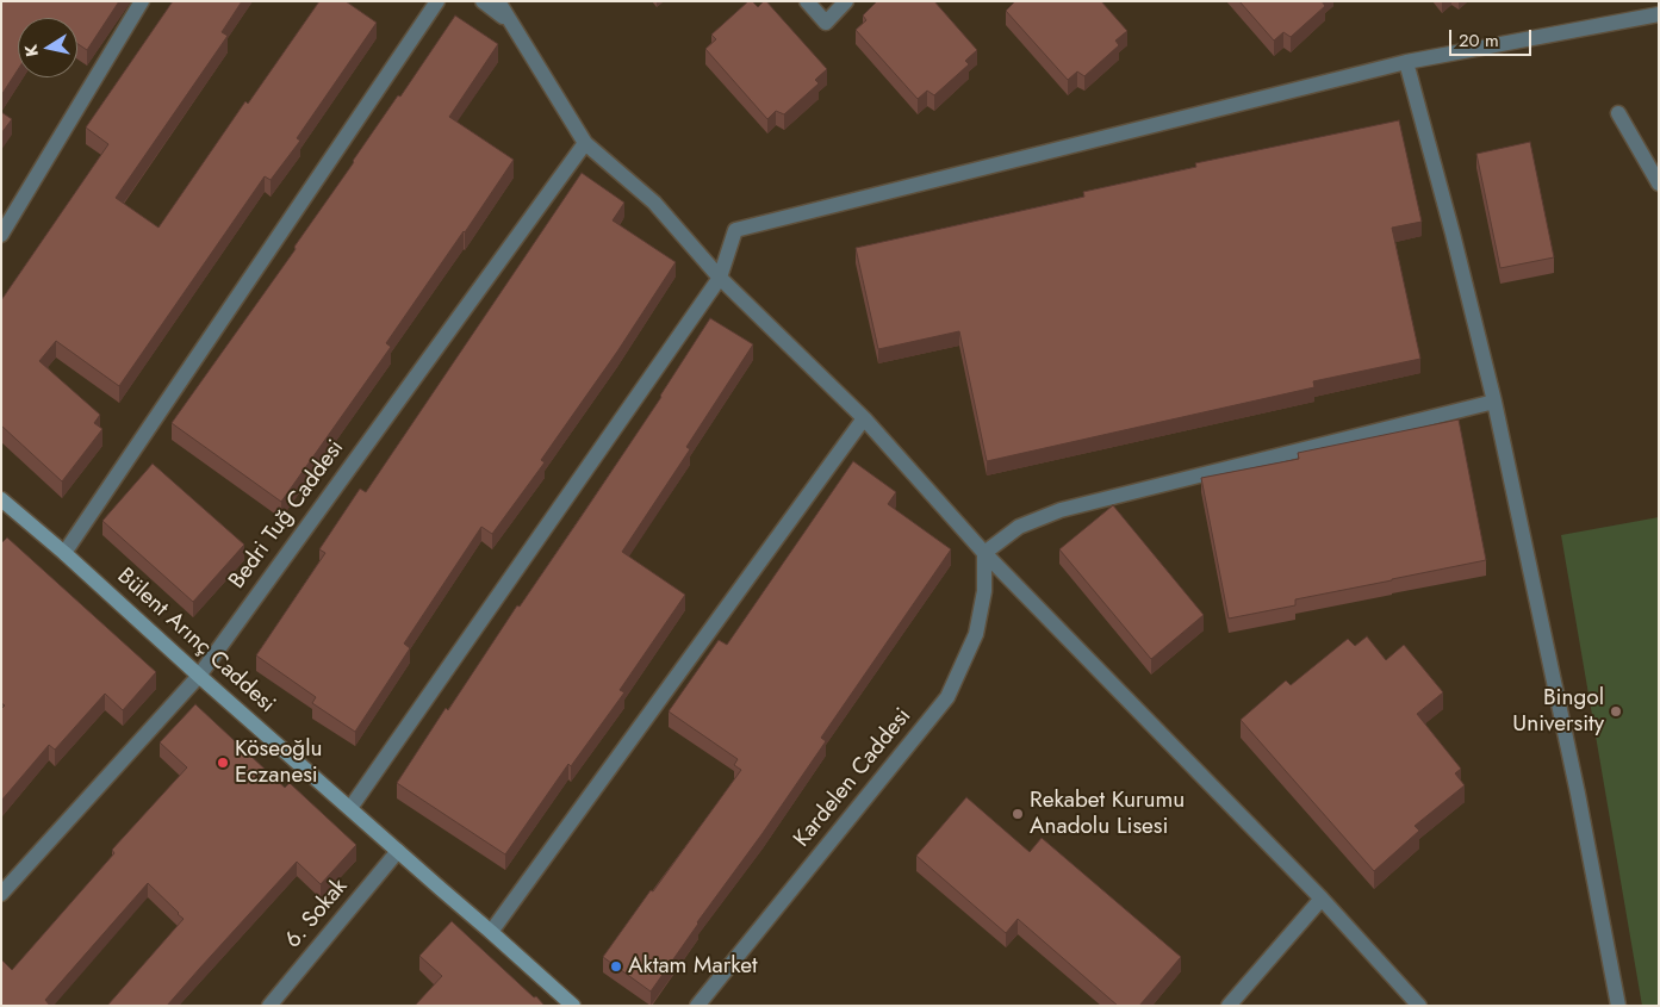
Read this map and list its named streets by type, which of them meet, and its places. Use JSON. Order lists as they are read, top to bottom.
{
  "streets": {
    "street": [
      "Bedri Tuğ Caddesi",
      "Bülent Arınç Caddesi",
      "Kardelen Caddesi",
      "6. Sokak"
    ]
  },
  "crossings": [
    ["Bedri Tuğ Caddesi", "Bülent Arınç Caddesi"],
    ["Bülent Arınç Caddesi", "6. Sokak"]
  ],
  "places": [
    "Bingol University",
    "Köseoğlu Eczanesi",
    "Rekabet Kurumu Anadolu Lisesi",
    "Aktam Market"
  ],
  "scale_bar": "20 m",
  "north": "left"
}
